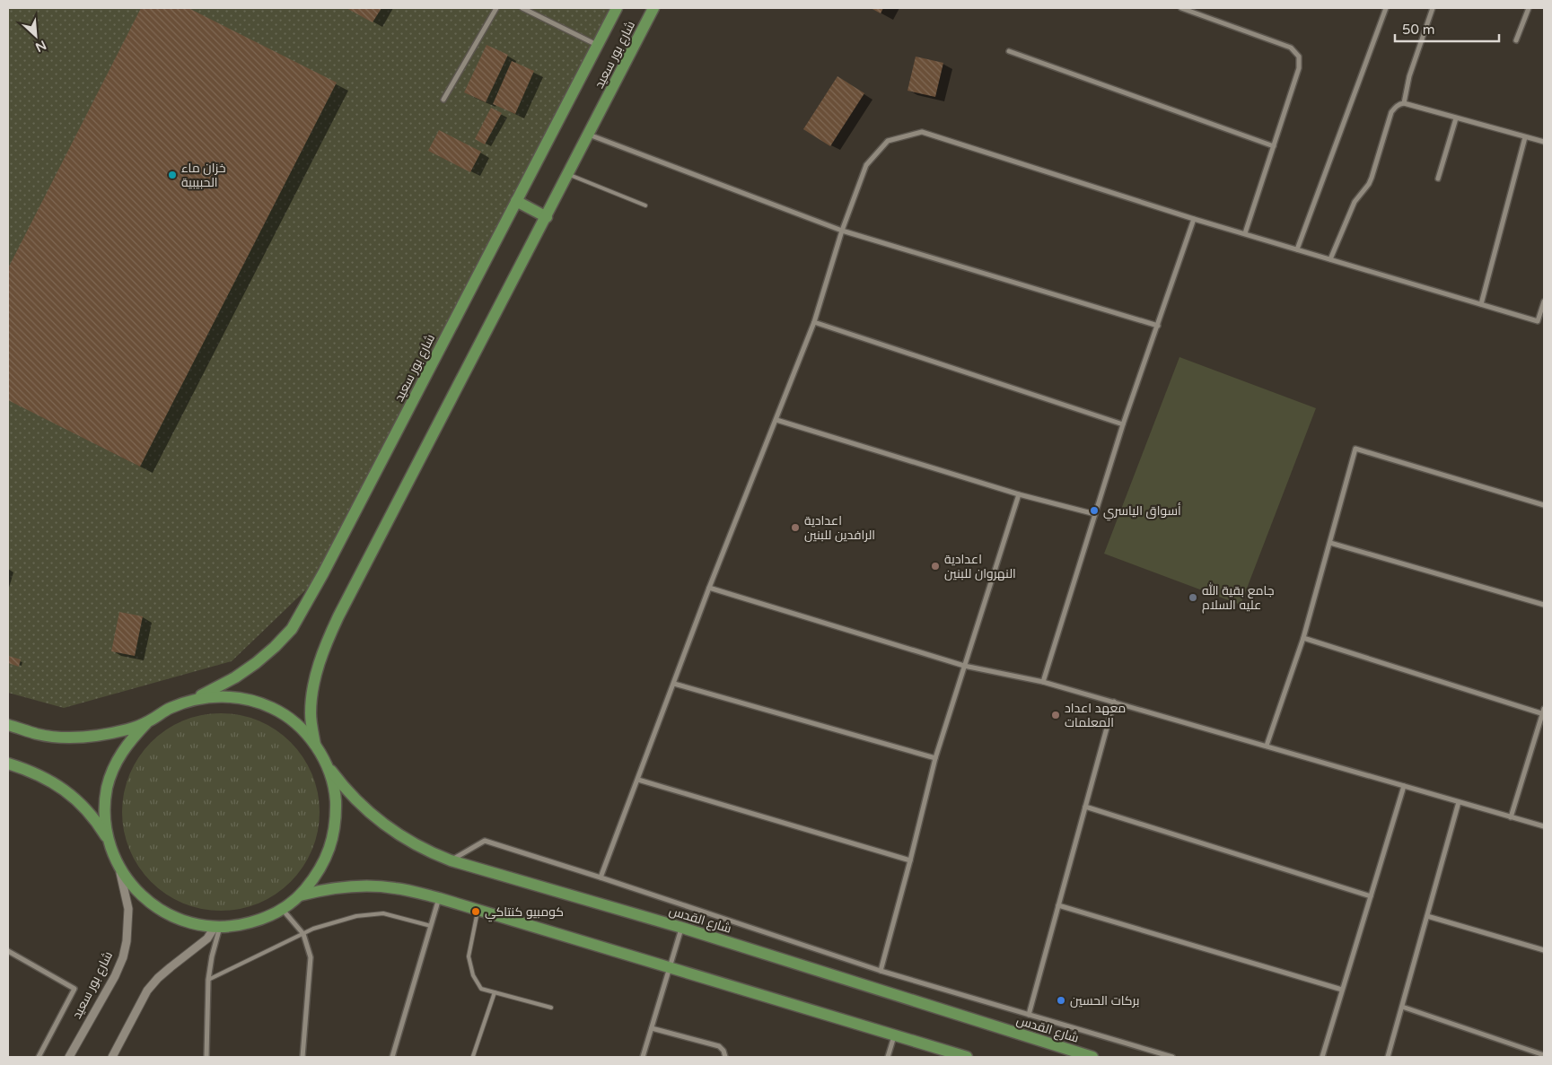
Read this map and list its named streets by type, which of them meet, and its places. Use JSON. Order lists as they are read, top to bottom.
{
  "streets": {
    "main road": ["شارع بور سعيد", "شارع القدس"]
  },
  "places": [
    "خزان ماء الحبيبية",
    "أسواق الياسري",
    "اعدادية الرافدين للبنين",
    "اعدادية النهروان للبنين",
    "جامع بقية الله عليه السلام",
    "معهد اعداد المعلمات",
    "كومبيو كنتاكي",
    "بركات الحسين"
  ],
  "scale_bar": "50 m",
  "north": "bottom right"
}
